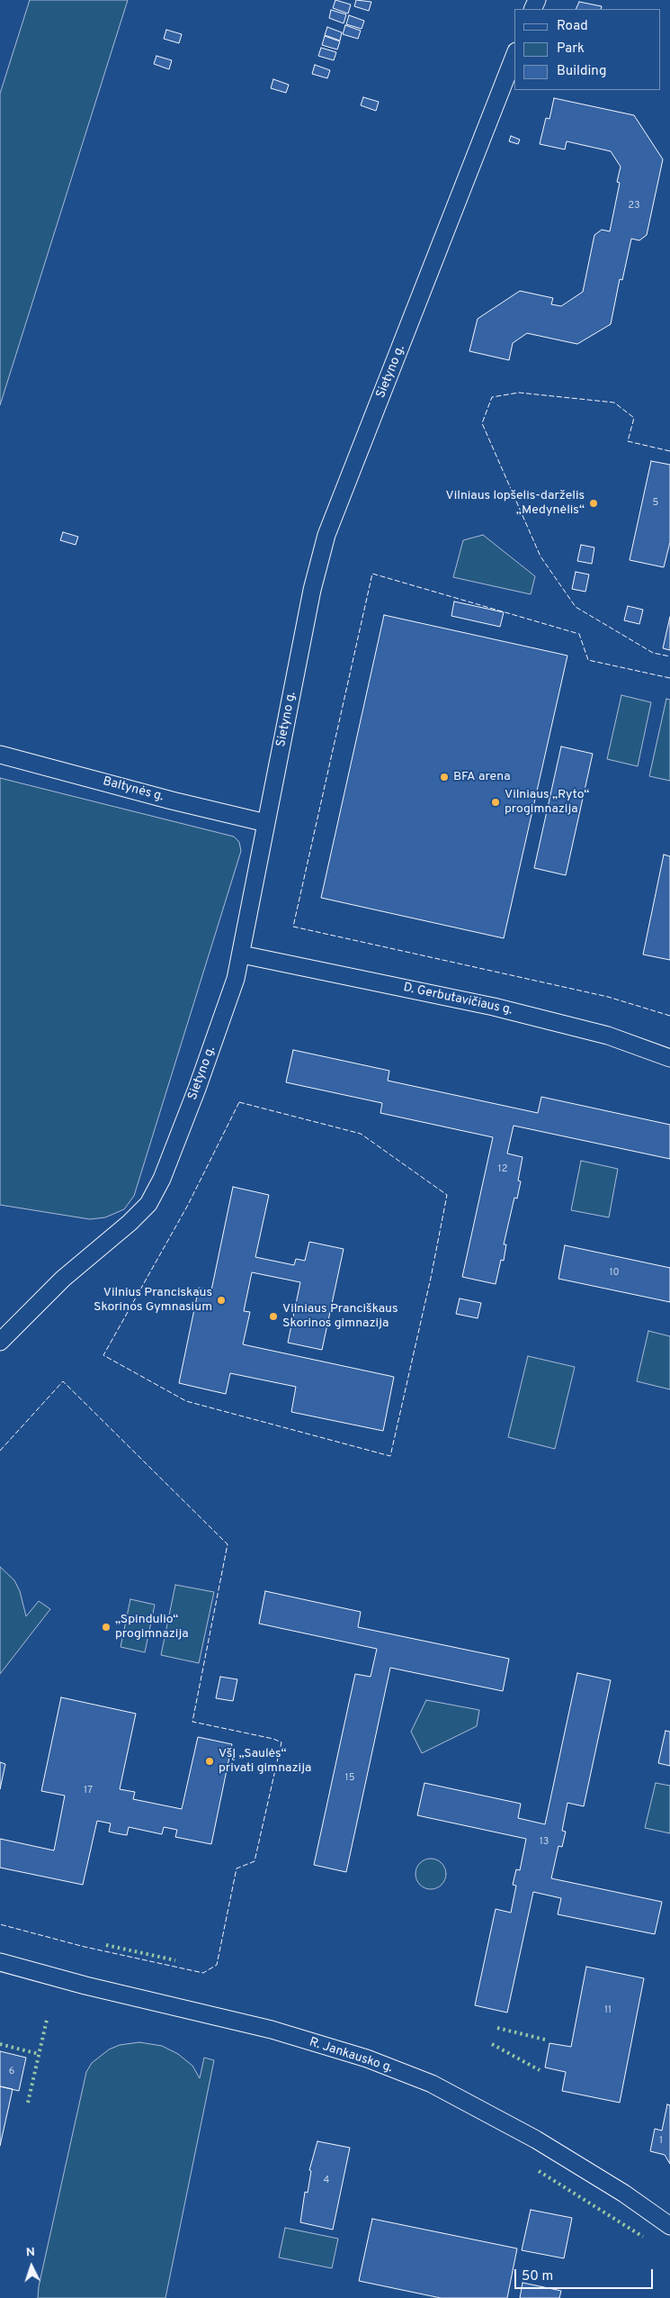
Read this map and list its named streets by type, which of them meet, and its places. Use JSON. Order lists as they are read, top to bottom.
{
  "streets": {
    "street": [
      "Sietyno g.",
      "Baltynės g.",
      "D. Gerbutavičiaus g.",
      "R. Jankausko g."
    ]
  },
  "crossings": [
    ["Sietyno g.", "Baltynės g."],
    ["Sietyno g.", "D. Gerbutavičiaus g."]
  ],
  "places": [
    "Vilniaus lopšelis-darželis „Medynėlis“",
    "BFA arena",
    "Vilniaus „Ryto“ progimnazija",
    "Vilnius Pranciskaus Skorinos Gymnasium",
    "Vilniaus Pranciškaus Skorinos gimnazija",
    "„Spindulio“ progimnazija",
    "VšĮ „Saulės“ privati gimnazija"
  ],
  "house_numbers": [
    "23",
    "5",
    "12",
    "10",
    "15",
    "17",
    "13",
    "11",
    "6",
    "1",
    "4"
  ],
  "legend": ["Road", "Park", "Building"],
  "scale_bar": "50 m",
  "north": "top"
}
